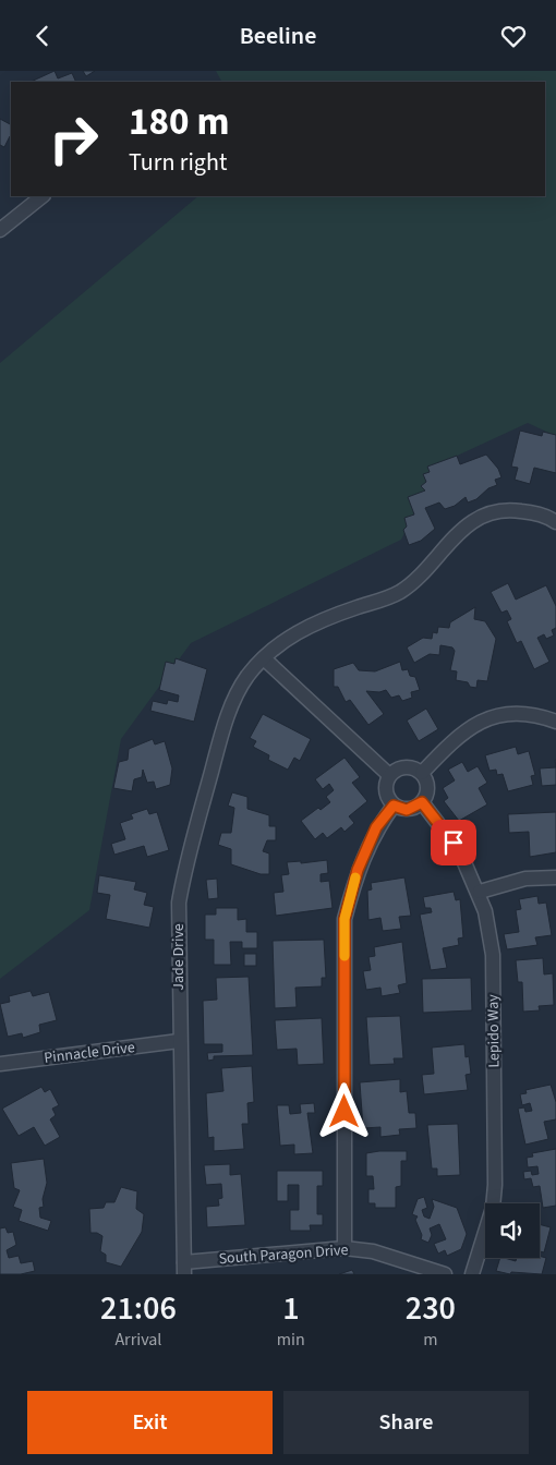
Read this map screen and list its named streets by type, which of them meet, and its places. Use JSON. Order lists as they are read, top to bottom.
{
  "streets": {
    "street": [
      "Jade Drive",
      "Lepido Way",
      "Pinnacle Drive",
      "South Paragon Drive"
    ]
  },
  "crossings": [
    ["Jade Drive", "Pinnacle Drive"],
    ["Jade Drive", "South Paragon Drive"]
  ],
  "page": {
    "header": "Beeline",
    "turn": ["180 m", "Turn right"],
    "eta": [
      "21:06",
      "Arrival",
      "1",
      "min",
      "230",
      "m"
    ],
    "buttons": ["Exit", "Share"]
  }
}
